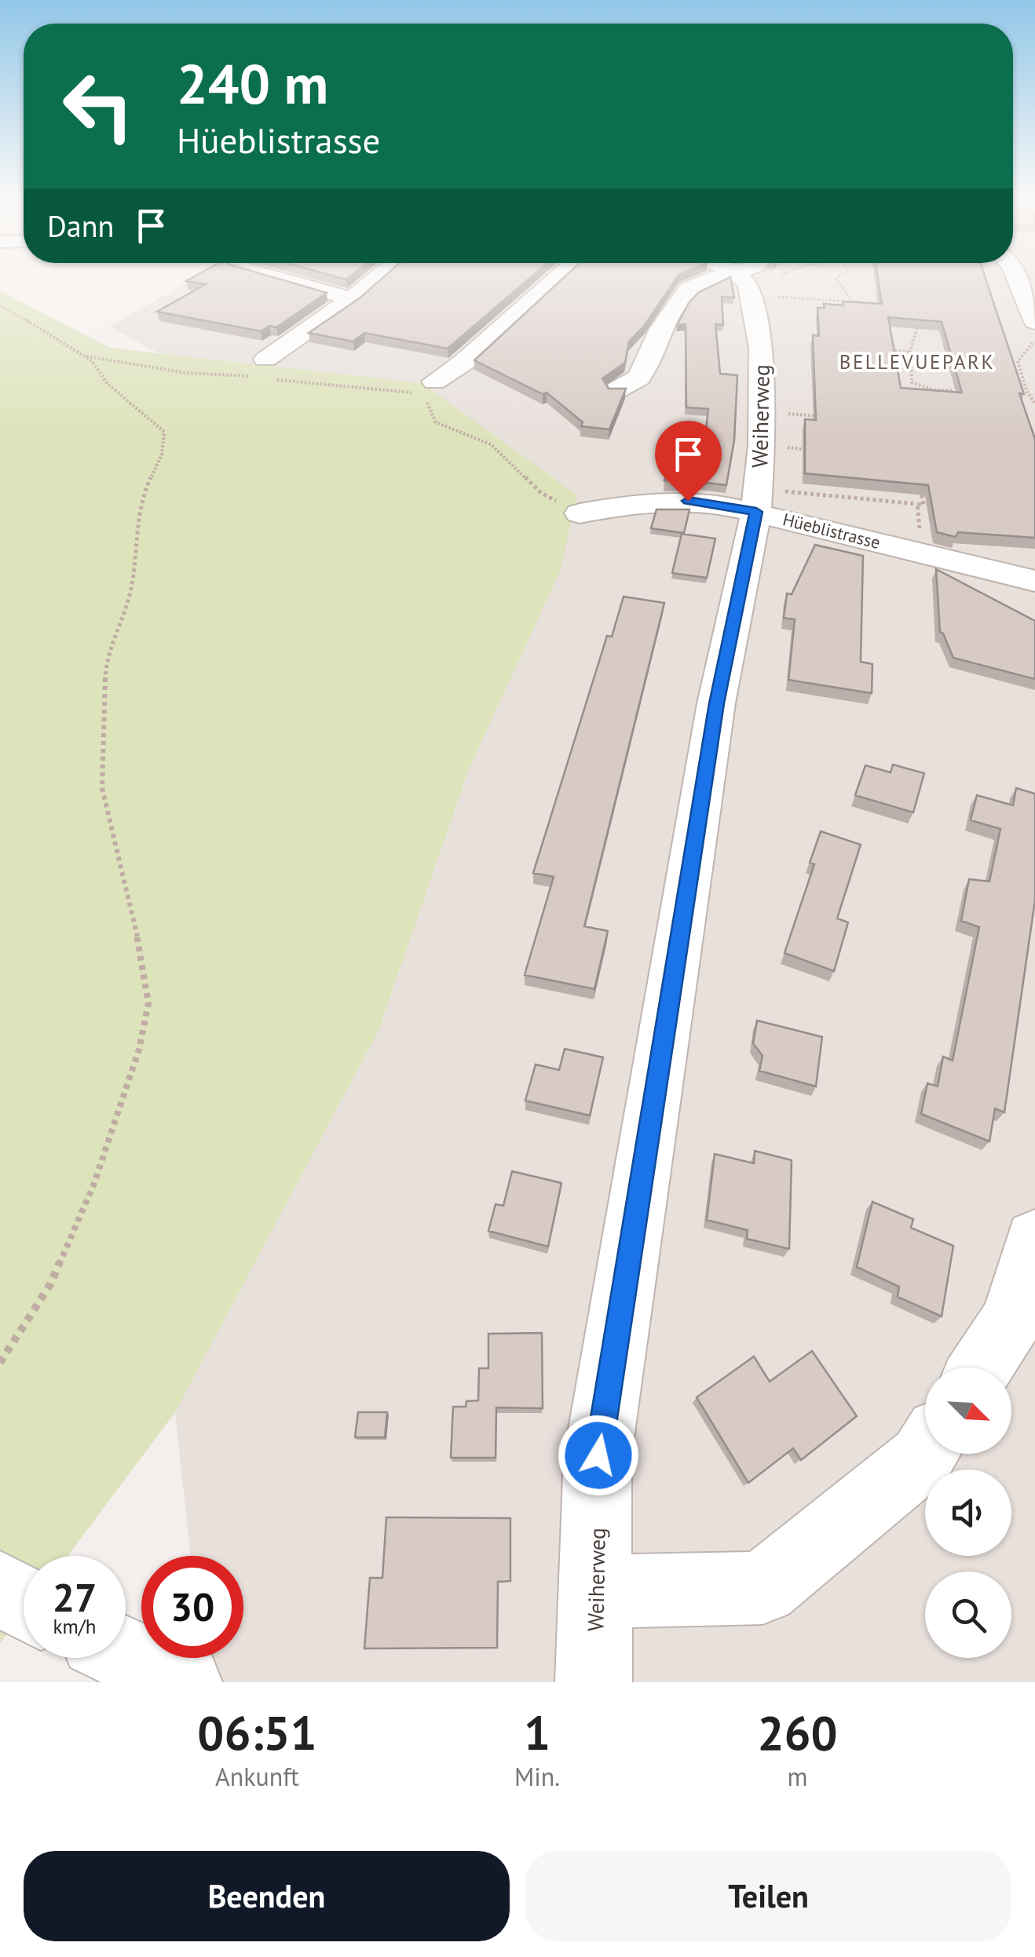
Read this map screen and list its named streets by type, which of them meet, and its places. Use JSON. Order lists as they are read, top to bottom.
{
  "streets": {
    "street": ["Weiherweg", "Hüeblistrasse"]
  },
  "crossings": [
    ["Weiherweg", "Hüeblistrasse"]
  ],
  "districts": ["BELLEVUEPARK"],
  "north": "bottom right",
  "page": {
    "turn": ["240 m", "Hüeblistrasse"],
    "then": "Dann",
    "speed": "27 km/h",
    "limit": "30",
    "eta": [
      "06:51",
      "Ankunft",
      "1",
      "Min.",
      "260",
      "m"
    ],
    "buttons": ["Beenden", "Teilen"]
  }
}
